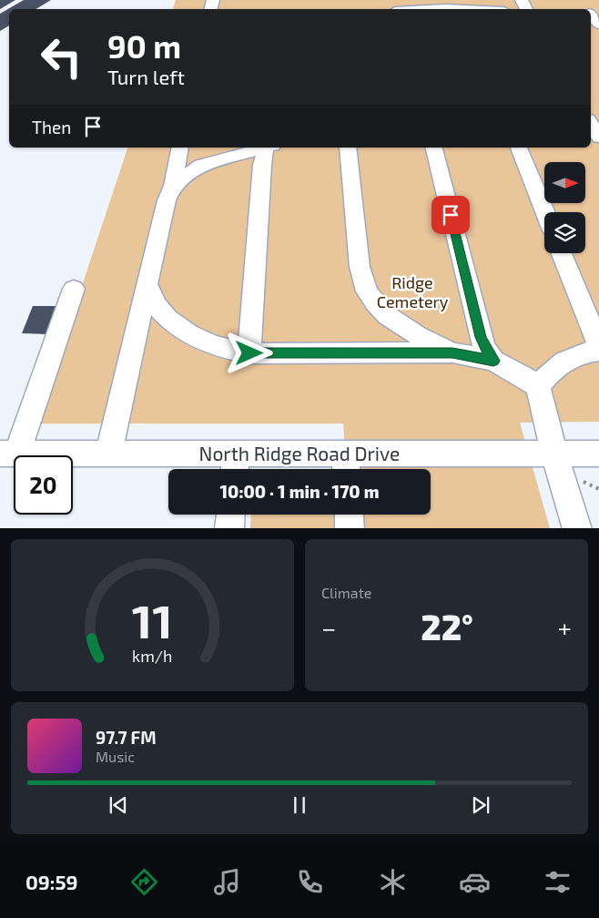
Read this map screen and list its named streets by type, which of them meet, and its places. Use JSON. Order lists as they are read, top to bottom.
{
  "streets": {
    "street": ["North Ridge Road Drive"]
  },
  "parks": ["Ridge Cemetery"],
  "north": "right",
  "page": {
    "turn": ["90 m", "Turn left"],
    "then": "Then",
    "limit": "20",
    "trip": "10:00 · 1 min · 170 m",
    "tile": "Climate",
    "heat": ["−", "22°", "+"],
    "song": ["97.7 FM", "Music"],
    "tabs": "09:59",
    "gauge": ["11", "km/h"]
  }
}
